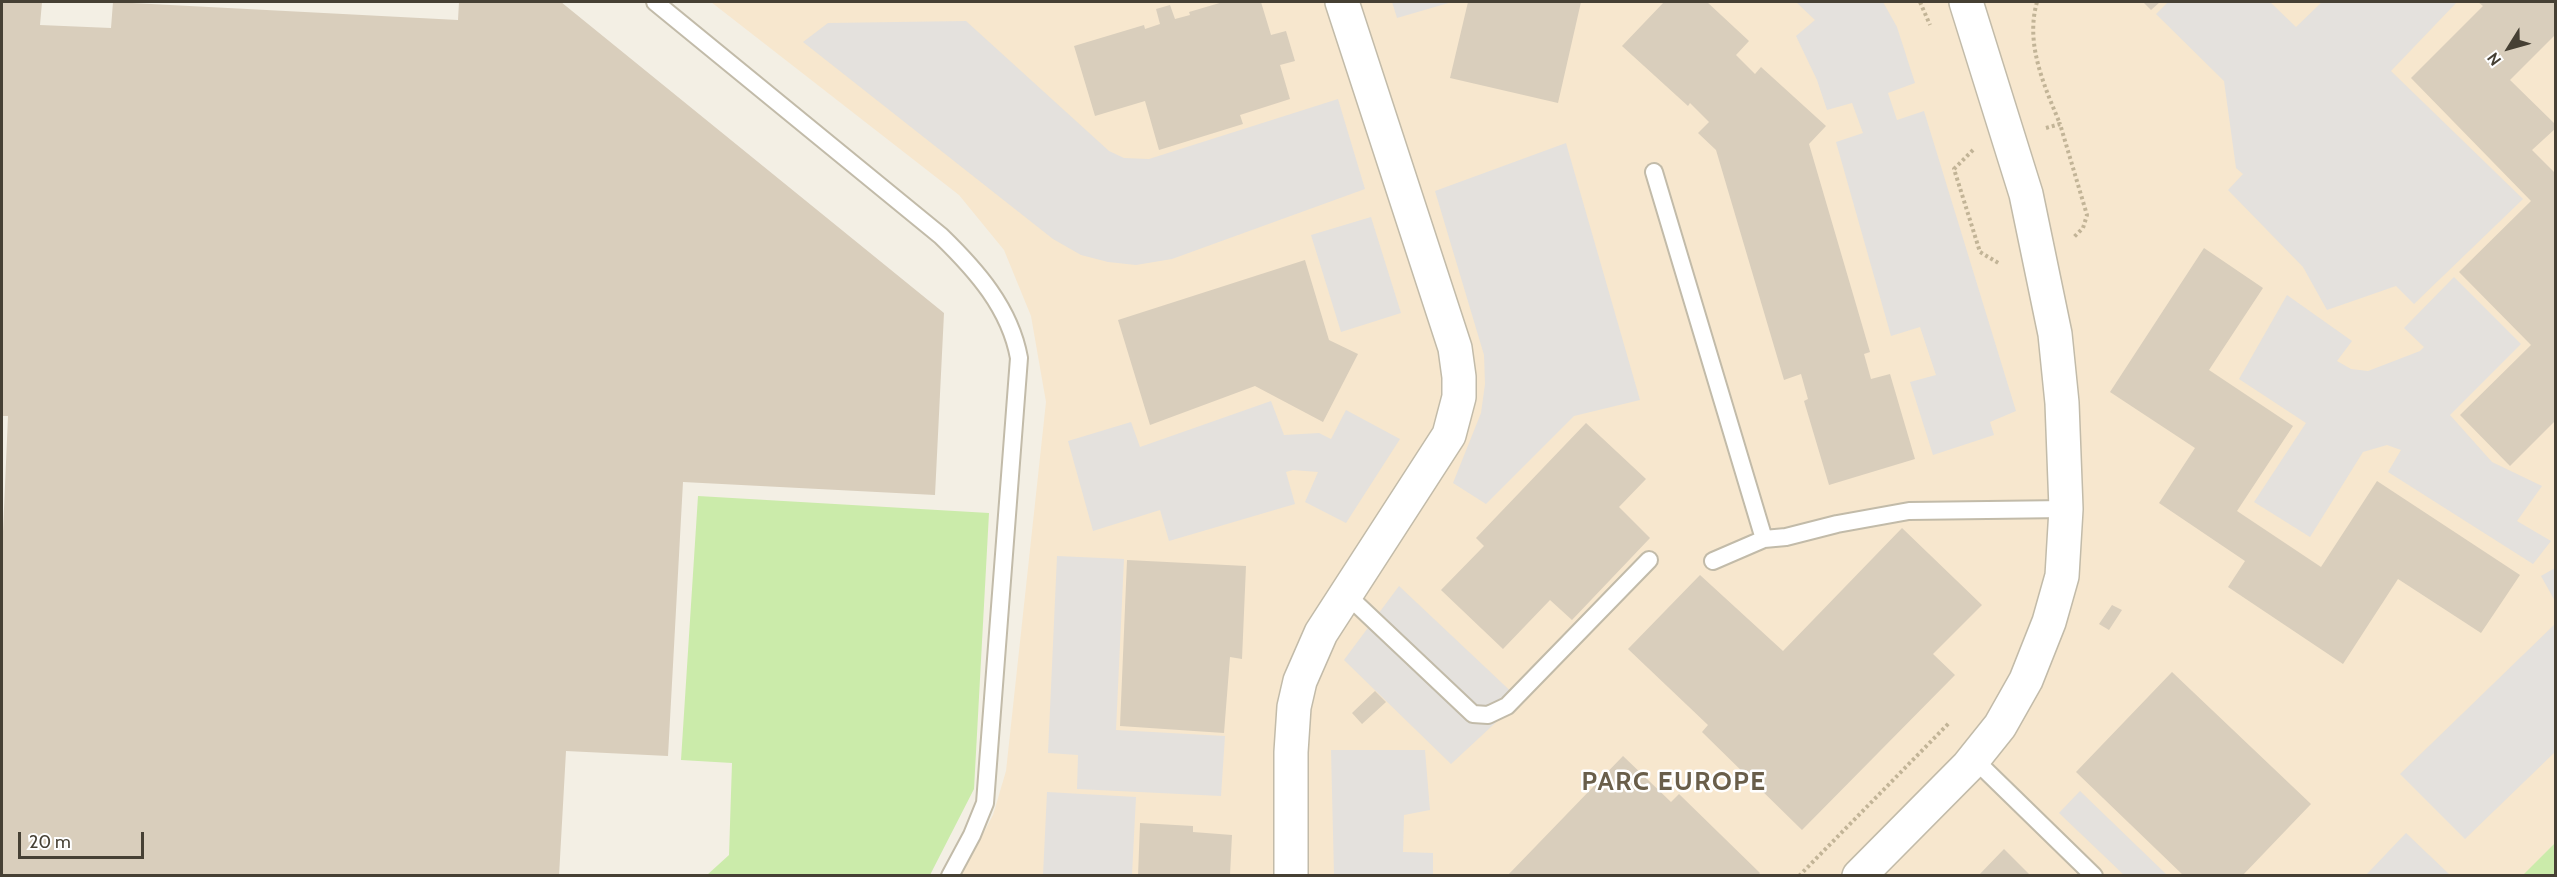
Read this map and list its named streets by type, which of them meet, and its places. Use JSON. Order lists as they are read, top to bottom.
{
  "districts": ["PARC EUROPE"],
  "scale_bar": "20 m",
  "north": "bottom left"
}
